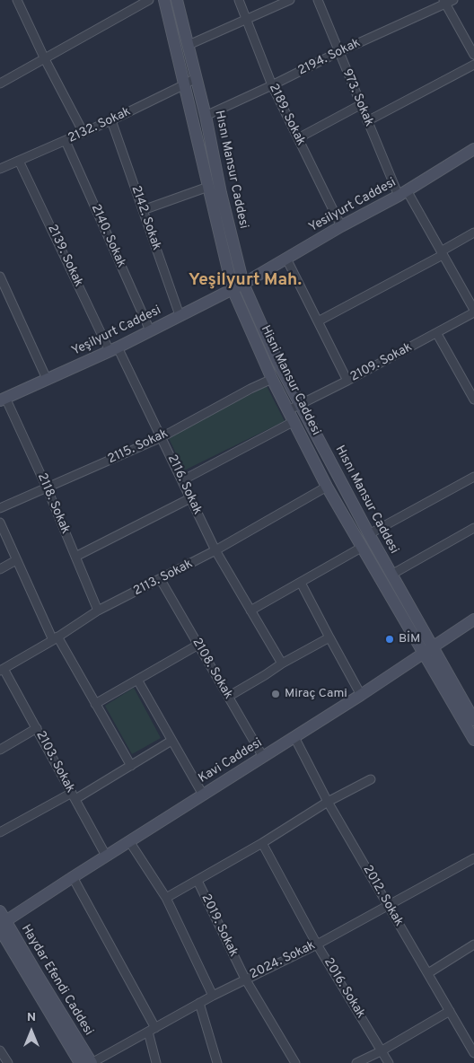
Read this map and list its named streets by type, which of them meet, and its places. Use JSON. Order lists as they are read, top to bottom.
{
  "streets": {
    "main road": [
      "Hısnı Mansur Caddesi",
      "Yesilyurt Caddesi",
      "Yeşilyurt Caddesi",
      "Hisni Mansur Caddesi",
      "Kavi Caddesi",
      "Haydar Efendi Caddesi"
    ],
    "street": [
      "2194. Sokak",
      "973. Sokak",
      "2189. Sokak",
      "2132. Sokak",
      "2142. Sokak",
      "2140. Sokak",
      "2139. Sokak",
      "2109. Sokak",
      "2115. Sokak",
      "2116. Sokak",
      "2118. Sokak",
      "2113. Sokak",
      "2108. Sokak",
      "2103. Sokak",
      "2012. Sokak",
      "2019. Sokak",
      "2024. Sokak",
      "2016. Sokak"
    ]
  },
  "crossings": [
    ["2194. Sokak", "973. Sokak"],
    ["2194. Sokak", "2189. Sokak"],
    ["2194. Sokak", "Hısnı Mansur Caddesi"],
    ["973. Sokak", "Yesilyurt Caddesi"],
    ["973. Sokak", "2109. Sokak"],
    ["2189. Sokak", "Yesilyurt Caddesi"],
    ["2132. Sokak", "Hısnı Mansur Caddesi"],
    ["2132. Sokak", "2142. Sokak"],
    ["2132. Sokak", "2140. Sokak"],
    ["2132. Sokak", "2139. Sokak"],
    ["2132. Sokak", "Hisni Mansur Caddesi"],
    ["Hısnı Mansur Caddesi", "Yesilyurt Caddesi"],
    ["Hısnı Mansur Caddesi", "Yeşilyurt Caddesi"],
    ["Hısnı Mansur Caddesi", "2109. Sokak"],
    ["Hısnı Mansur Caddesi", "Hisni Mansur Caddesi"],
    ["Hısnı Mansur Caddesi", "Kavi Caddesi"],
    ["Yesilyurt Caddesi", "Yeşilyurt Caddesi"],
    ["2142. Sokak", "Yeşilyurt Caddesi"],
    ["2140. Sokak", "Yeşilyurt Caddesi"],
    ["2139. Sokak", "Yeşilyurt Caddesi"],
    ["2139. Sokak", "2116. Sokak"],
    ["Yeşilyurt Caddesi", "Hisni Mansur Caddesi"],
    ["Yeşilyurt Caddesi", "2116. Sokak"],
    ["Yeşilyurt Caddesi", "2118. Sokak"],
    ["2109. Sokak", "Hisni Mansur Caddesi"],
    ["Hisni Mansur Caddesi", "2115. Sokak"],
    ["Hisni Mansur Caddesi", "2113. Sokak"],
    ["Hisni Mansur Caddesi", "Kavi Caddesi"],
    ["2115. Sokak", "2116. Sokak"],
    ["2115. Sokak", "2118. Sokak"],
    ["2116. Sokak", "2113. Sokak"],
    ["2118. Sokak", "2113. Sokak"],
    ["2113. Sokak", "2108. Sokak"],
    ["2113. Sokak", "2103. Sokak"],
    ["2108. Sokak", "Kavi Caddesi"],
    ["Kavi Caddesi", "2103. Sokak"],
    ["Kavi Caddesi", "2012. Sokak"],
    ["Kavi Caddesi", "Haydar Efendi Caddesi"],
    ["2012. Sokak", "2024. Sokak"],
    ["2019. Sokak", "2024. Sokak"],
    ["2024. Sokak", "Haydar Efendi Caddesi"],
    ["2024. Sokak", "2016. Sokak"]
  ],
  "districts": ["Yeşilyurt Mah."],
  "places": ["BİM", "Miraç Cami"],
  "north": "top"
}
